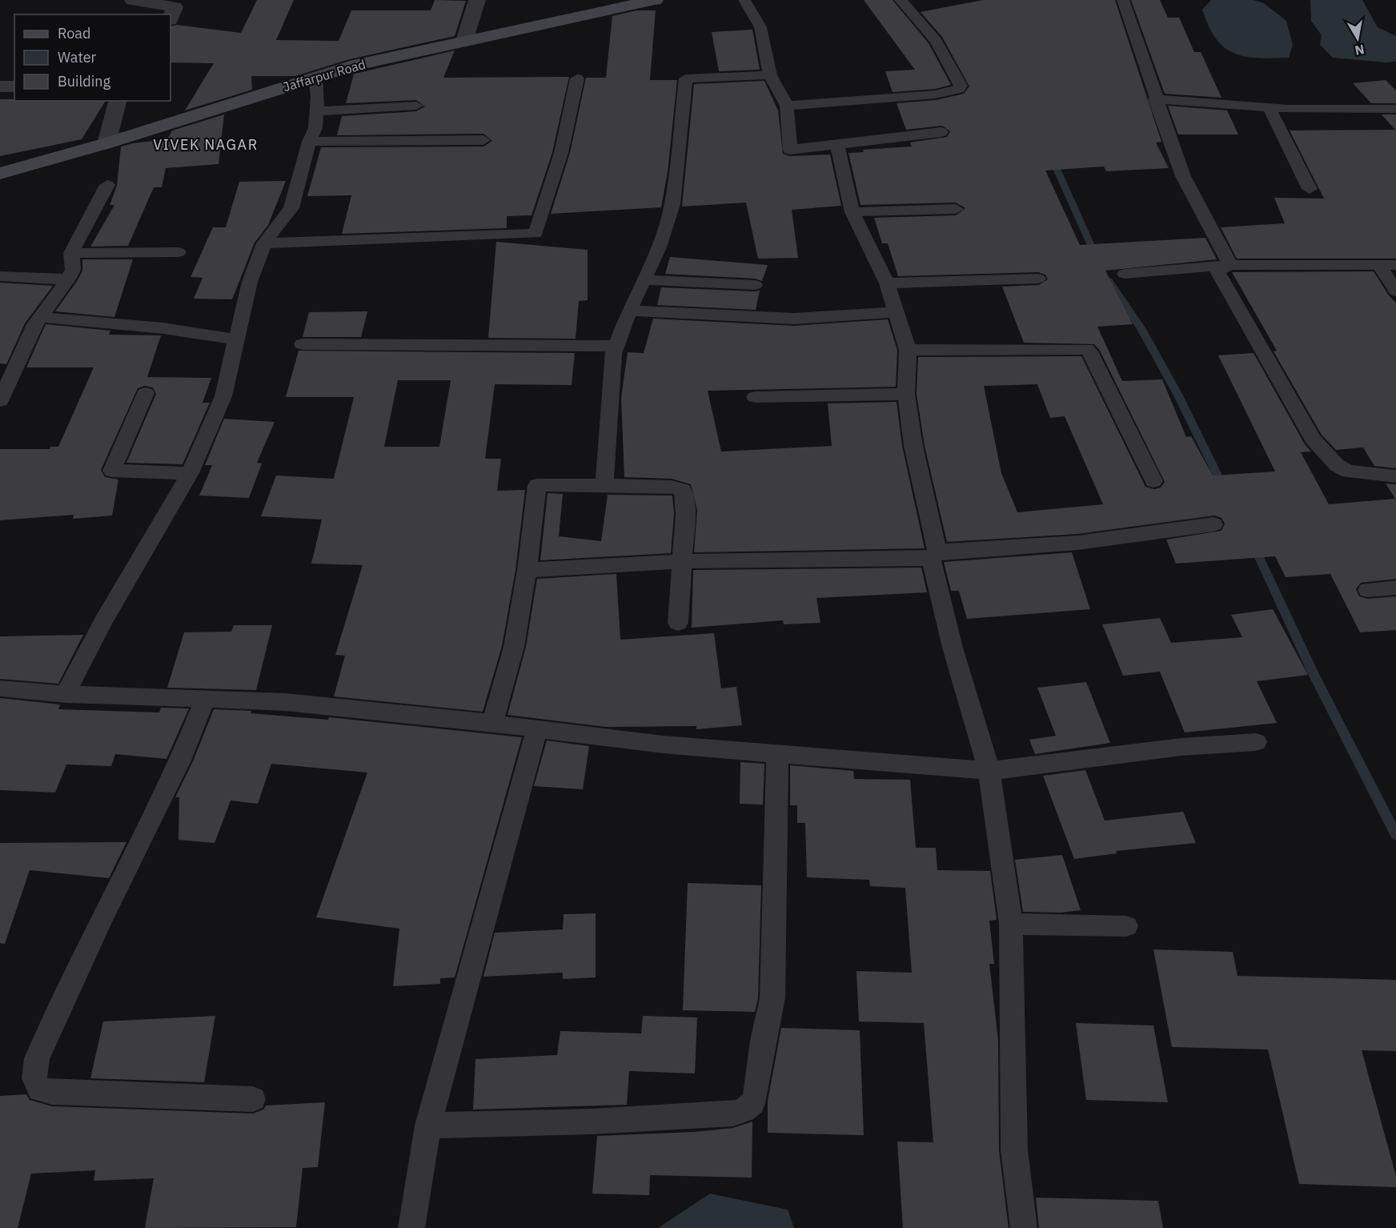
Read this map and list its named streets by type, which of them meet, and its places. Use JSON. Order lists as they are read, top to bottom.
{
  "streets": {
    "street": ["Jaffarpur Road"]
  },
  "districts": ["VIVEK NAGAR"],
  "legend": ["Road", "Water", "Building"],
  "north": "bottom"
}
